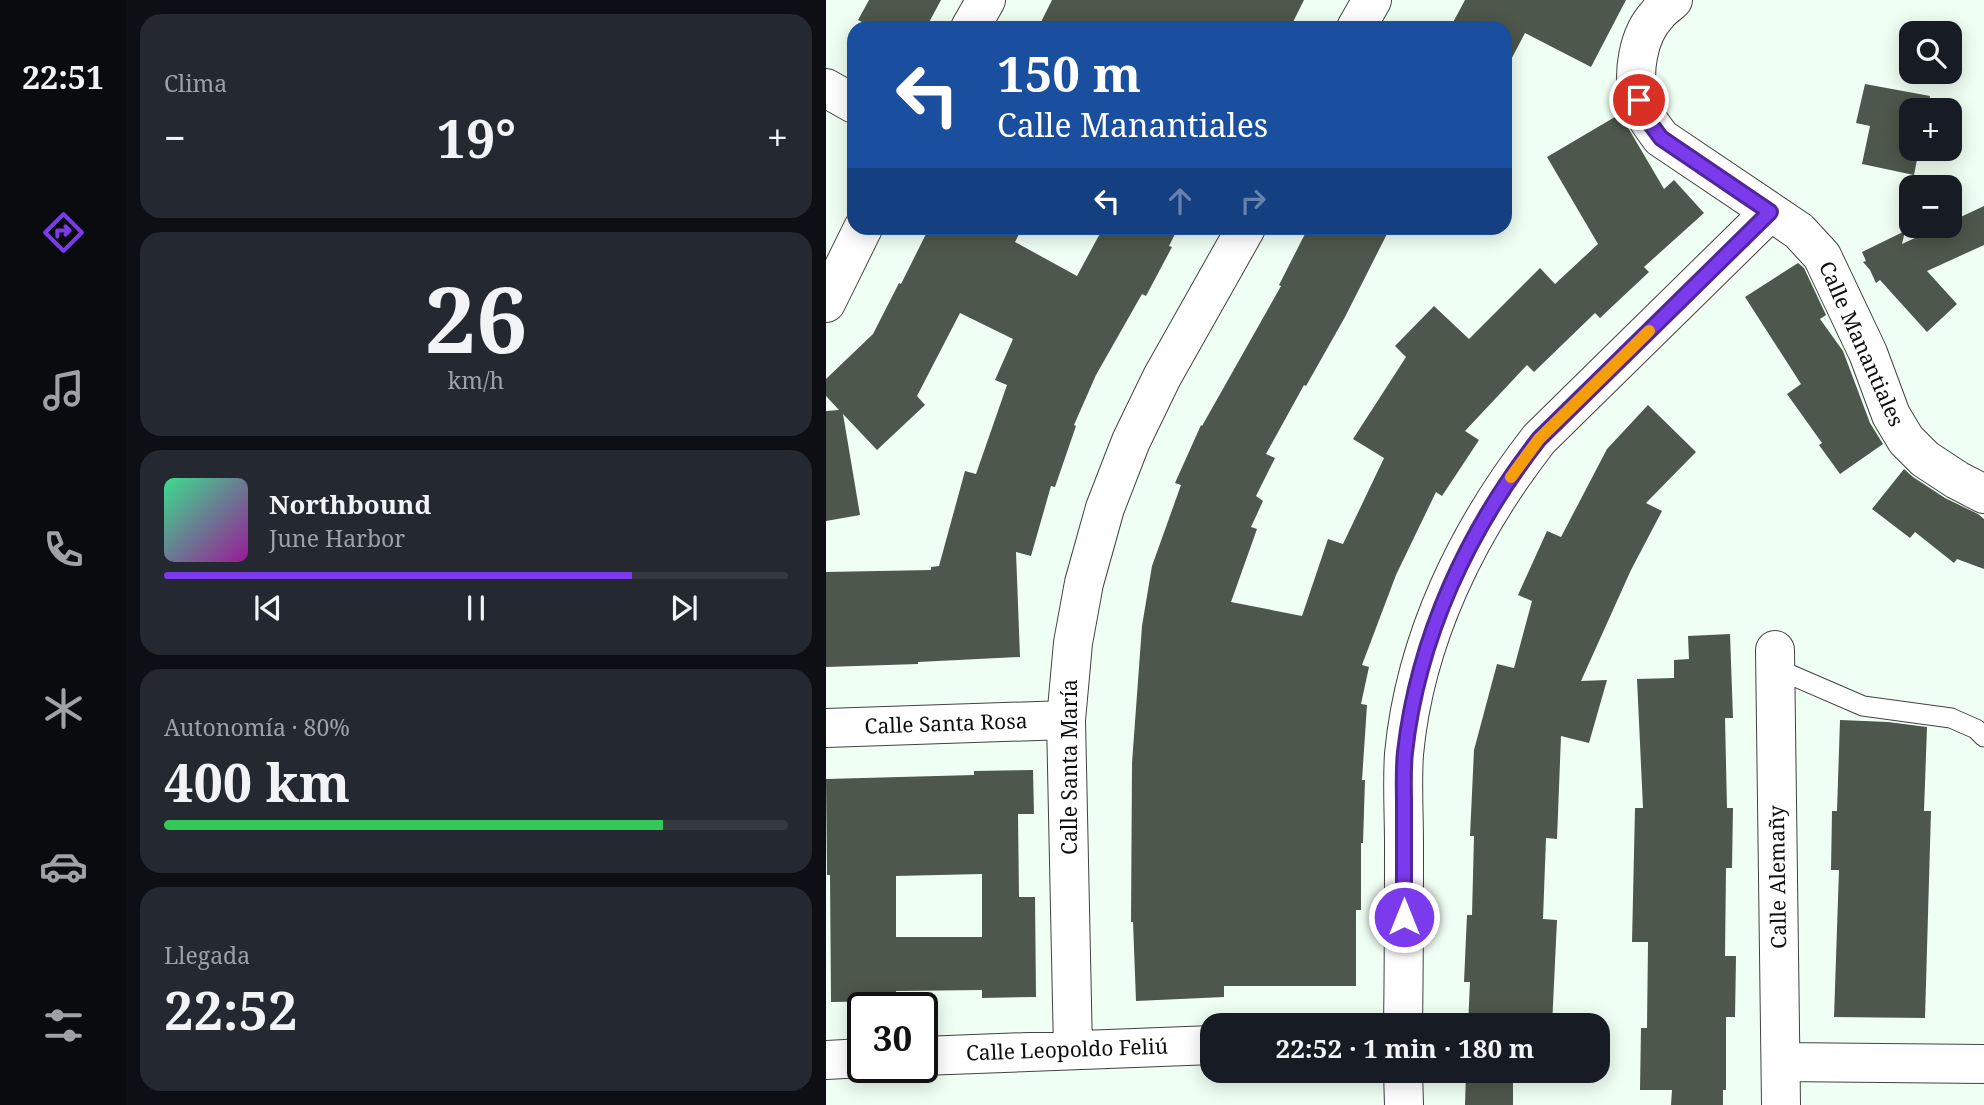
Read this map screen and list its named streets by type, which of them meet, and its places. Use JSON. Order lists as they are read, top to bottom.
{
  "streets": {
    "street": [
      "Calle Manantiales",
      "Calle Santa Rosa",
      "Calle Santa María",
      "Calle Alemañy",
      "Calle Leopoldo Feliú"
    ]
  },
  "crossings": [
    ["Calle Santa Rosa", "Calle Santa María"],
    ["Calle Santa María", "Calle Leopoldo Feliú"]
  ],
  "page": {
    "tabs": "22:51",
    "tile": [
      "Clima",
      ["26", "km/h"],
      ["Autonomía · 80%", "400 km"],
      ["Llegada", "22:52"]
    ],
    "map_buttons": ["+", "−"],
    "turn": ["150 m", "Calle Manantiales"],
    "heat": ["−", "19°", "+"],
    "song": ["Northbound", "June Harbor"],
    "limit": "30",
    "trip": "22:52 · 1 min · 180 m"
  }
}
